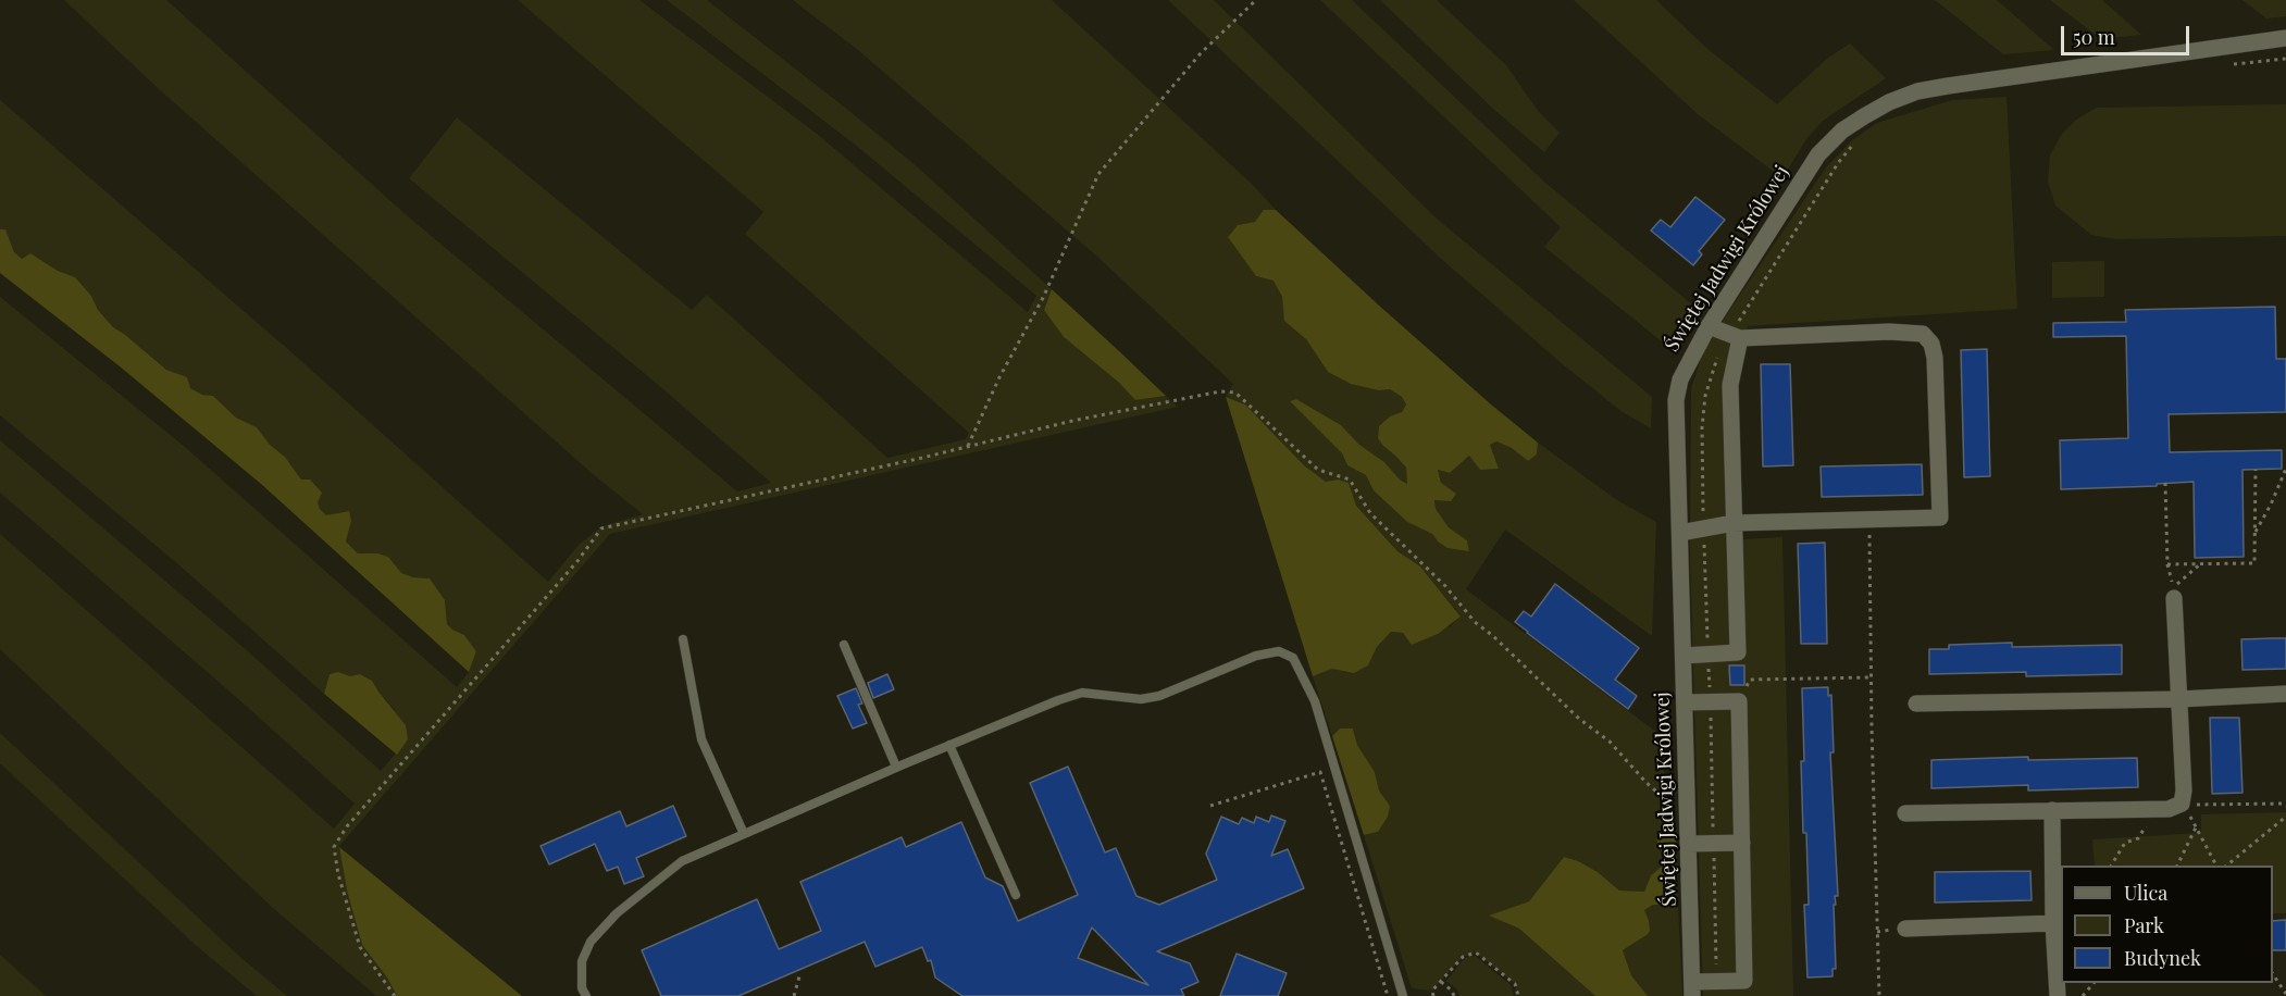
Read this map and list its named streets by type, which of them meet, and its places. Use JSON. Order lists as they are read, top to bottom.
{
  "streets": {
    "street": ["Świętej Jadwigi Królowej"]
  },
  "legend": ["Ulica", "Park", "Budynek"],
  "scale_bar": "50 m"
}
